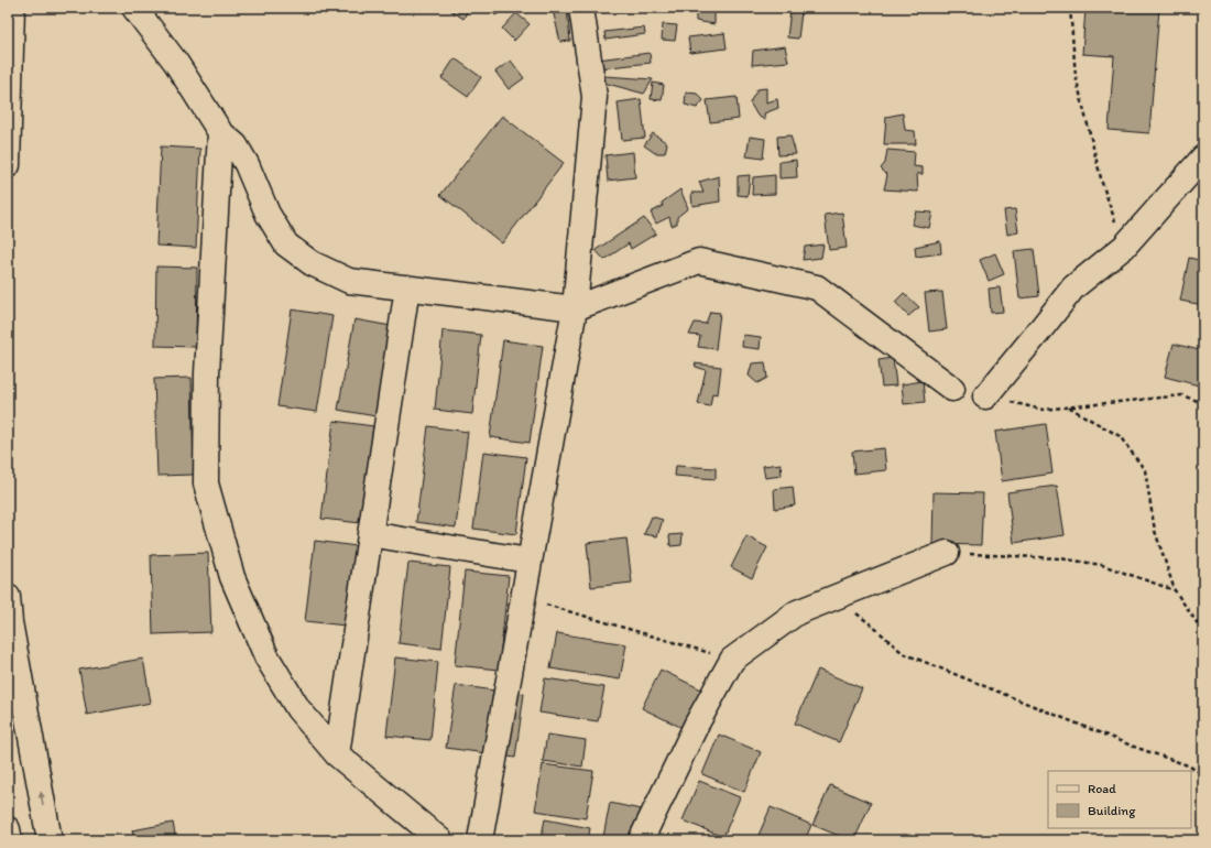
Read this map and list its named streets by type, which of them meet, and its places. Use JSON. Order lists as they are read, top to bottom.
{
  "legend": ["Road", "Building"]
}
